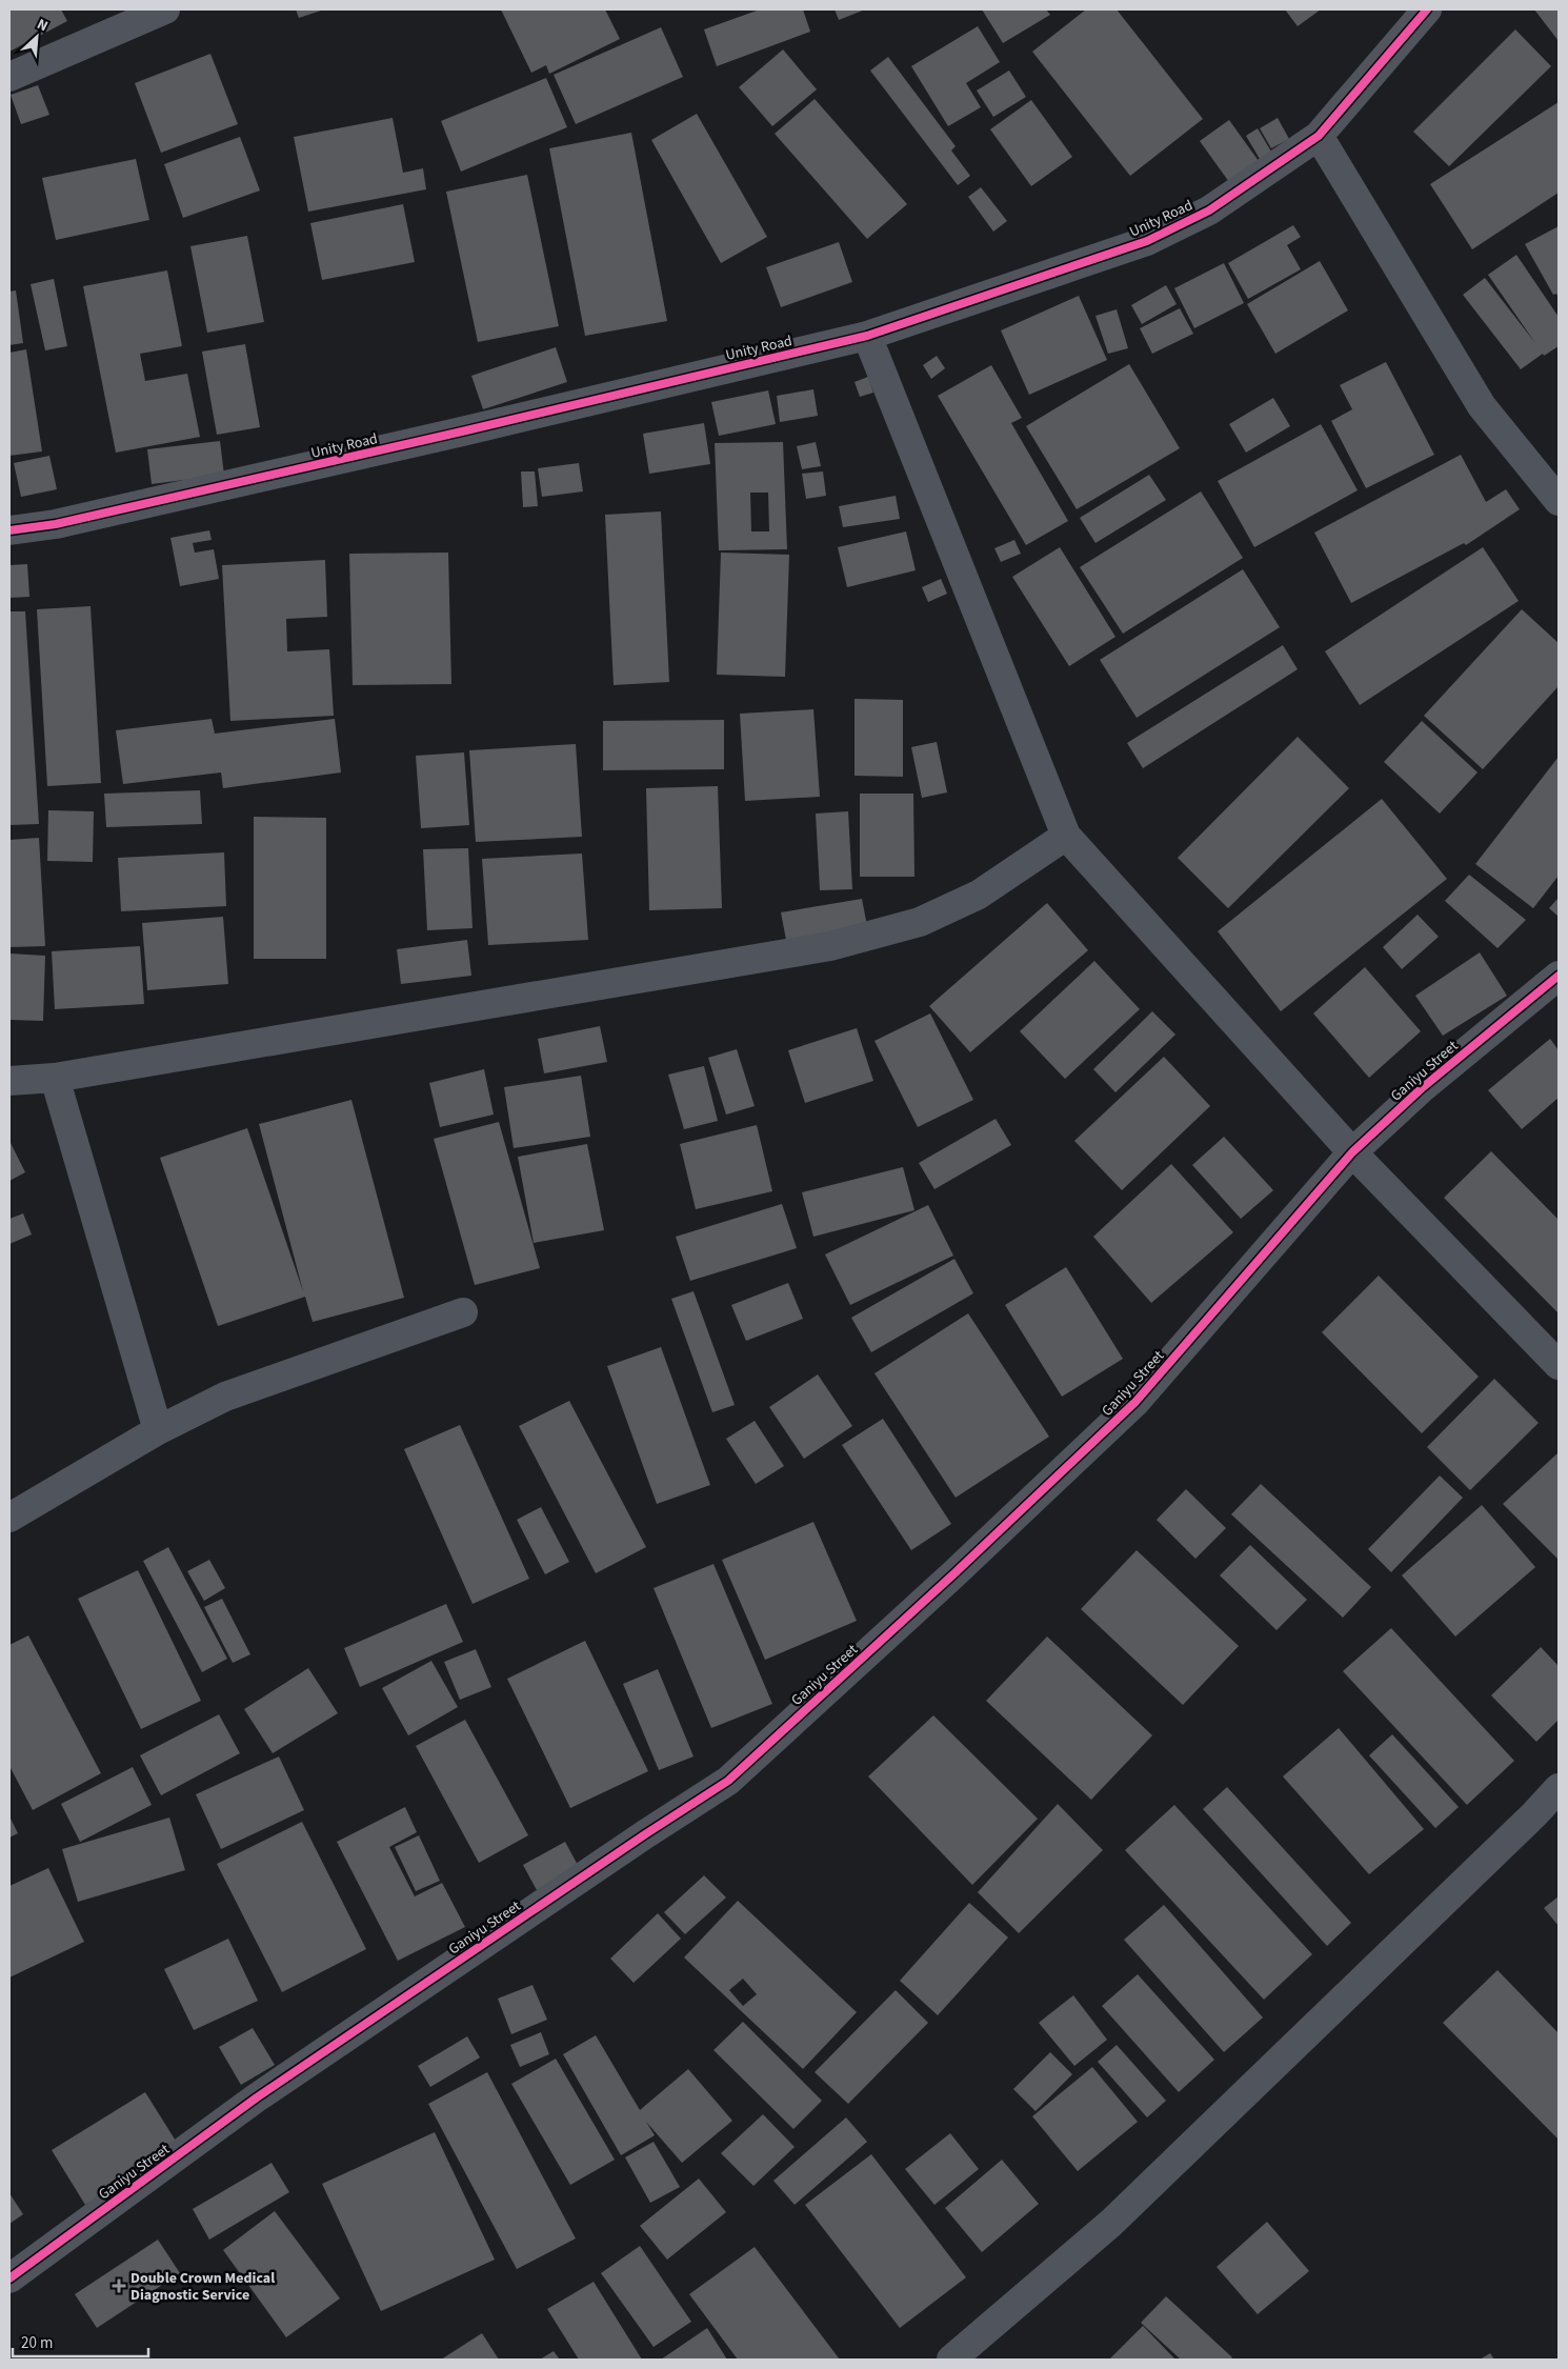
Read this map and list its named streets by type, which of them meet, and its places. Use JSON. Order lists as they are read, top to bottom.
{
  "streets": {
    "street": ["Unity Road", "Ganiyu Street"]
  },
  "places": {
    "health": ["Double Crown Medical Diagnostic Service"]
  },
  "scale_bar": "20 m",
  "north": "top right"
}
